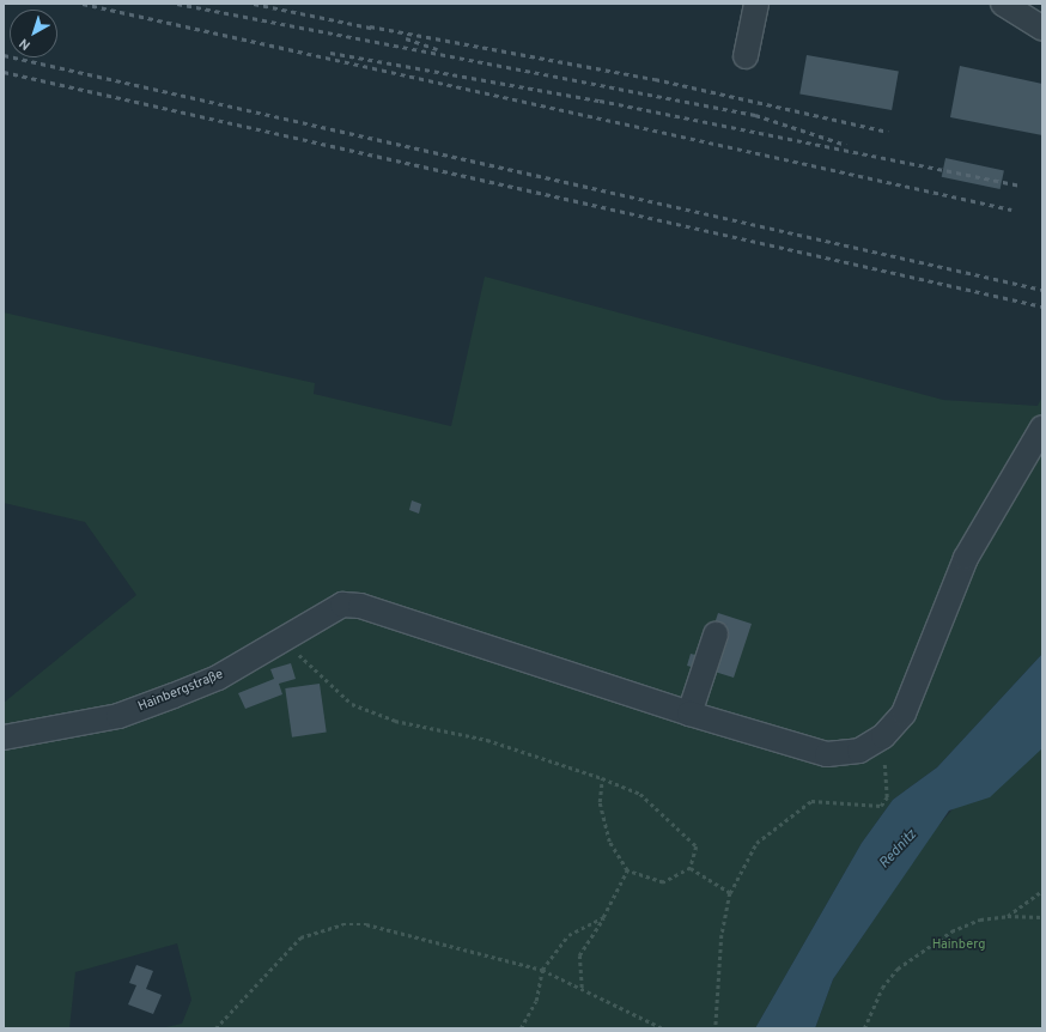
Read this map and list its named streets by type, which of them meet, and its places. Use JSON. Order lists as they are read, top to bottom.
{
  "streets": {
    "street": ["Hainbergstraße"]
  },
  "water": ["Rednitz"],
  "parks": ["Hainberg"],
  "north": "bottom left"
}
